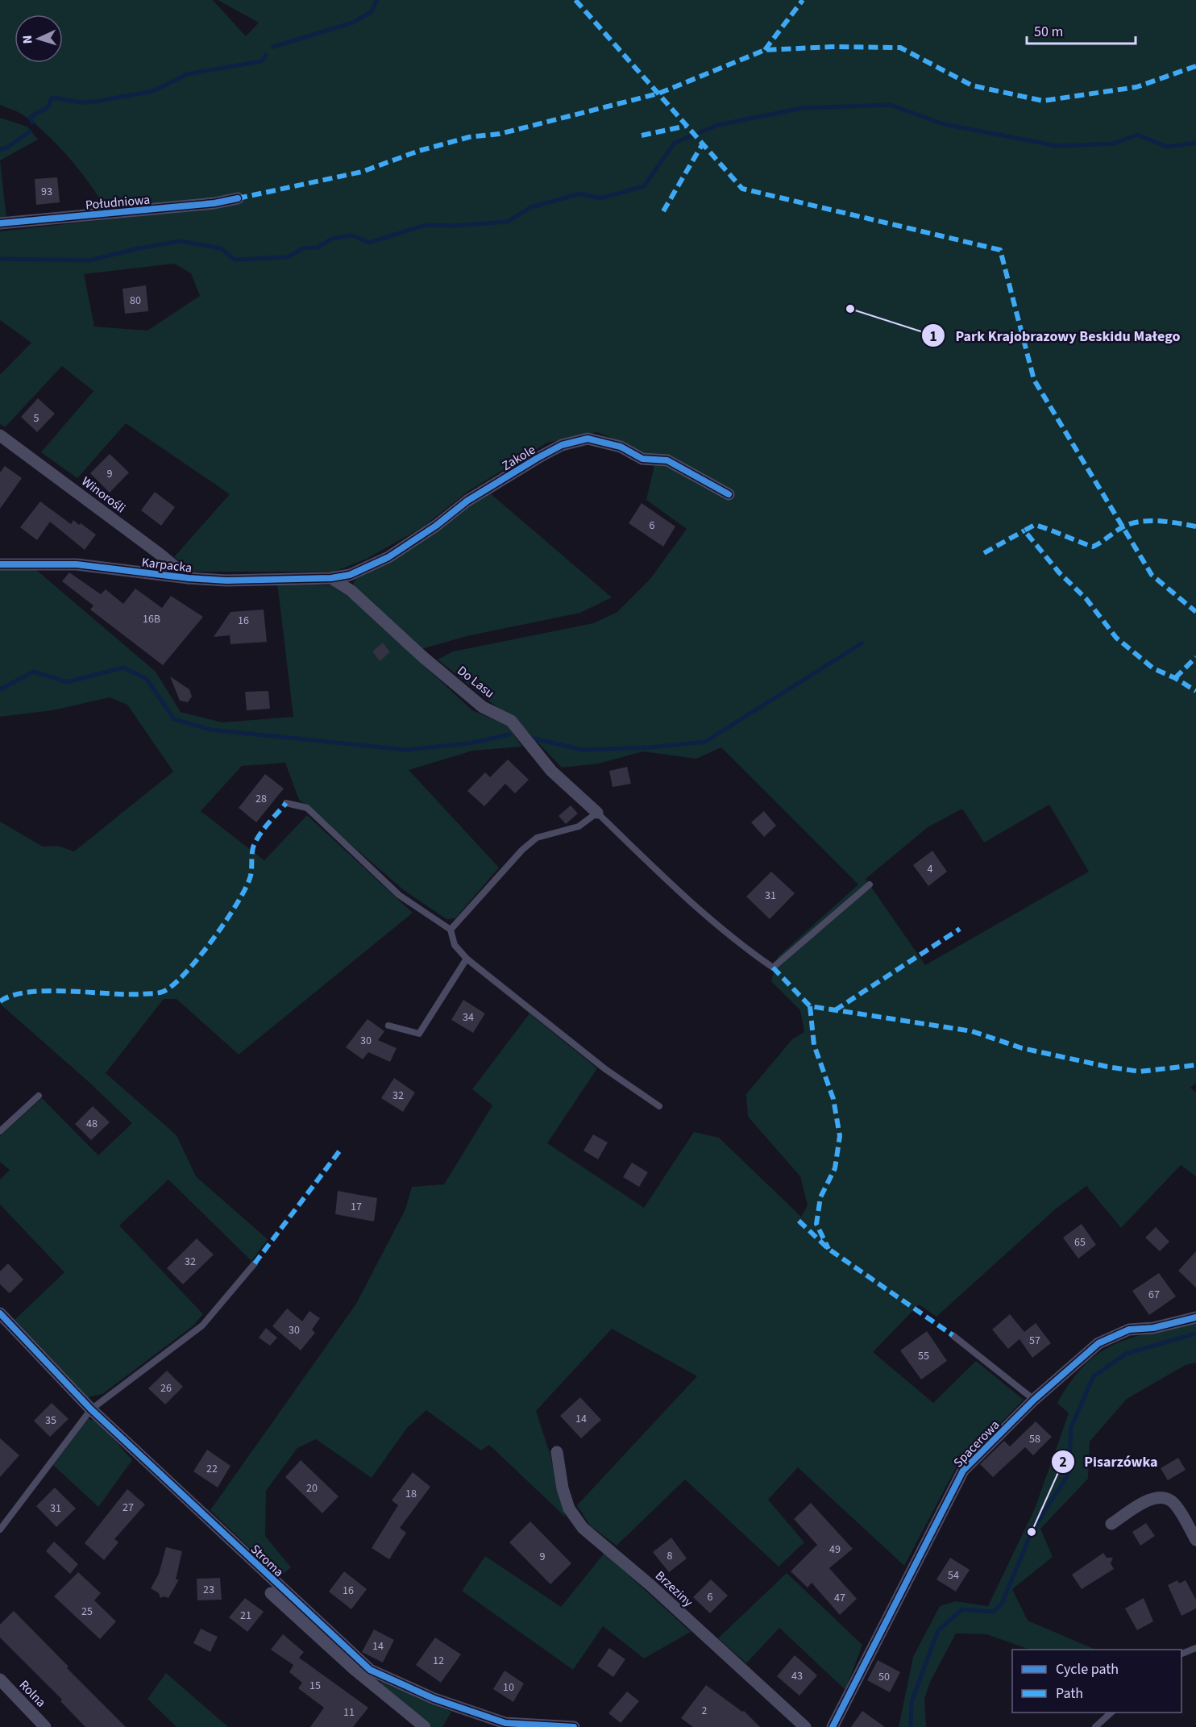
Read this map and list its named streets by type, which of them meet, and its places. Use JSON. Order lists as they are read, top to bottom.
{
  "streets": {
    "street": [
      "Południowa",
      "Zakole",
      "Winorośli",
      "Karpacka",
      "Do Lasu",
      "Spacerowa",
      "Stroma",
      "Brzeziny",
      "Rolna"
    ]
  },
  "crossings": [
    ["Zakole", "Karpacka"],
    ["Zakole", "Do Lasu"],
    ["Winorośli", "Karpacka"],
    ["Karpacka", "Do Lasu"]
  ],
  "places": ["Park Krajobrazowy Beskidu Małego", "Pisarzówka"],
  "house_numbers": [
    "93",
    "80",
    "5",
    "9",
    "6",
    "16B",
    "16",
    "28",
    "4",
    "31",
    "34",
    "30",
    "32",
    "48",
    "17",
    "65",
    "32",
    "67",
    "30",
    "57",
    "55",
    "26",
    "14",
    "35",
    "58",
    "22",
    "20",
    "18",
    "27",
    "31",
    "49",
    "8",
    "9",
    "54",
    "23",
    "16",
    "6",
    "47",
    "25",
    "21",
    "14",
    "12",
    "43",
    "50",
    "15",
    "10",
    "2",
    "11"
  ],
  "legend": ["Cycle path", "Path"],
  "scale_bar": "50 m",
  "north": "left"
}
